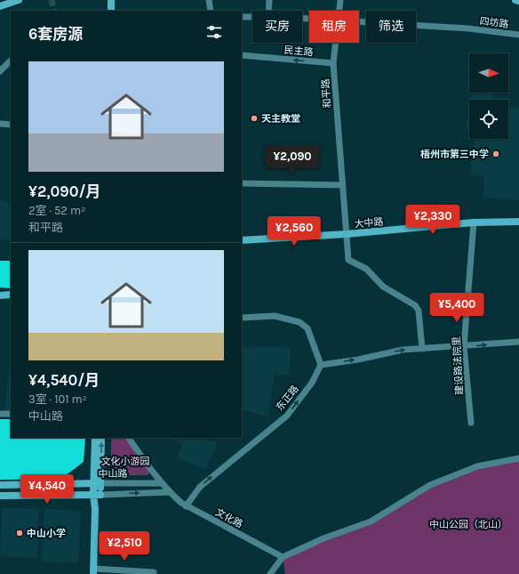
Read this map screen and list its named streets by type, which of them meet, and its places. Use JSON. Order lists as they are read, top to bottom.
{
  "streets": {
    "street": [
      "四坊路",
      "民主路",
      "和平路",
      "大中路",
      "建设路法院里",
      "东正路",
      "中山路",
      "文化路"
    ]
  },
  "crossings": [
    ["民主路", "和平路"],
    ["和平路", "大中路"],
    ["大中路", "建设路法院里"],
    ["东正路", "文化路"],
    ["中山路", "文化路"]
  ],
  "one_way": ["民主路", "东正路"],
  "parks": ["文化小游园", "中山公园（北山）"],
  "places": ["天主教堂", "梧州市第三中学", "中山小学"],
  "north": "right",
  "page": {
    "chip": ["买房", "租房", "筛选"],
    "heading": "6套房源",
    "list": [
      {
        "name": "¥2,090/月",
        "note": "2室 · 52 m² · 和平路"
      },
      {
        "name": "¥4,540/月",
        "note": "3室 · 101 m² · 中山路"
      }
    ],
    "price": [
      "¥2,090",
      "¥2,330",
      "¥2,560",
      "¥5,400",
      "¥4,540",
      "¥2,510"
    ]
  }
}
